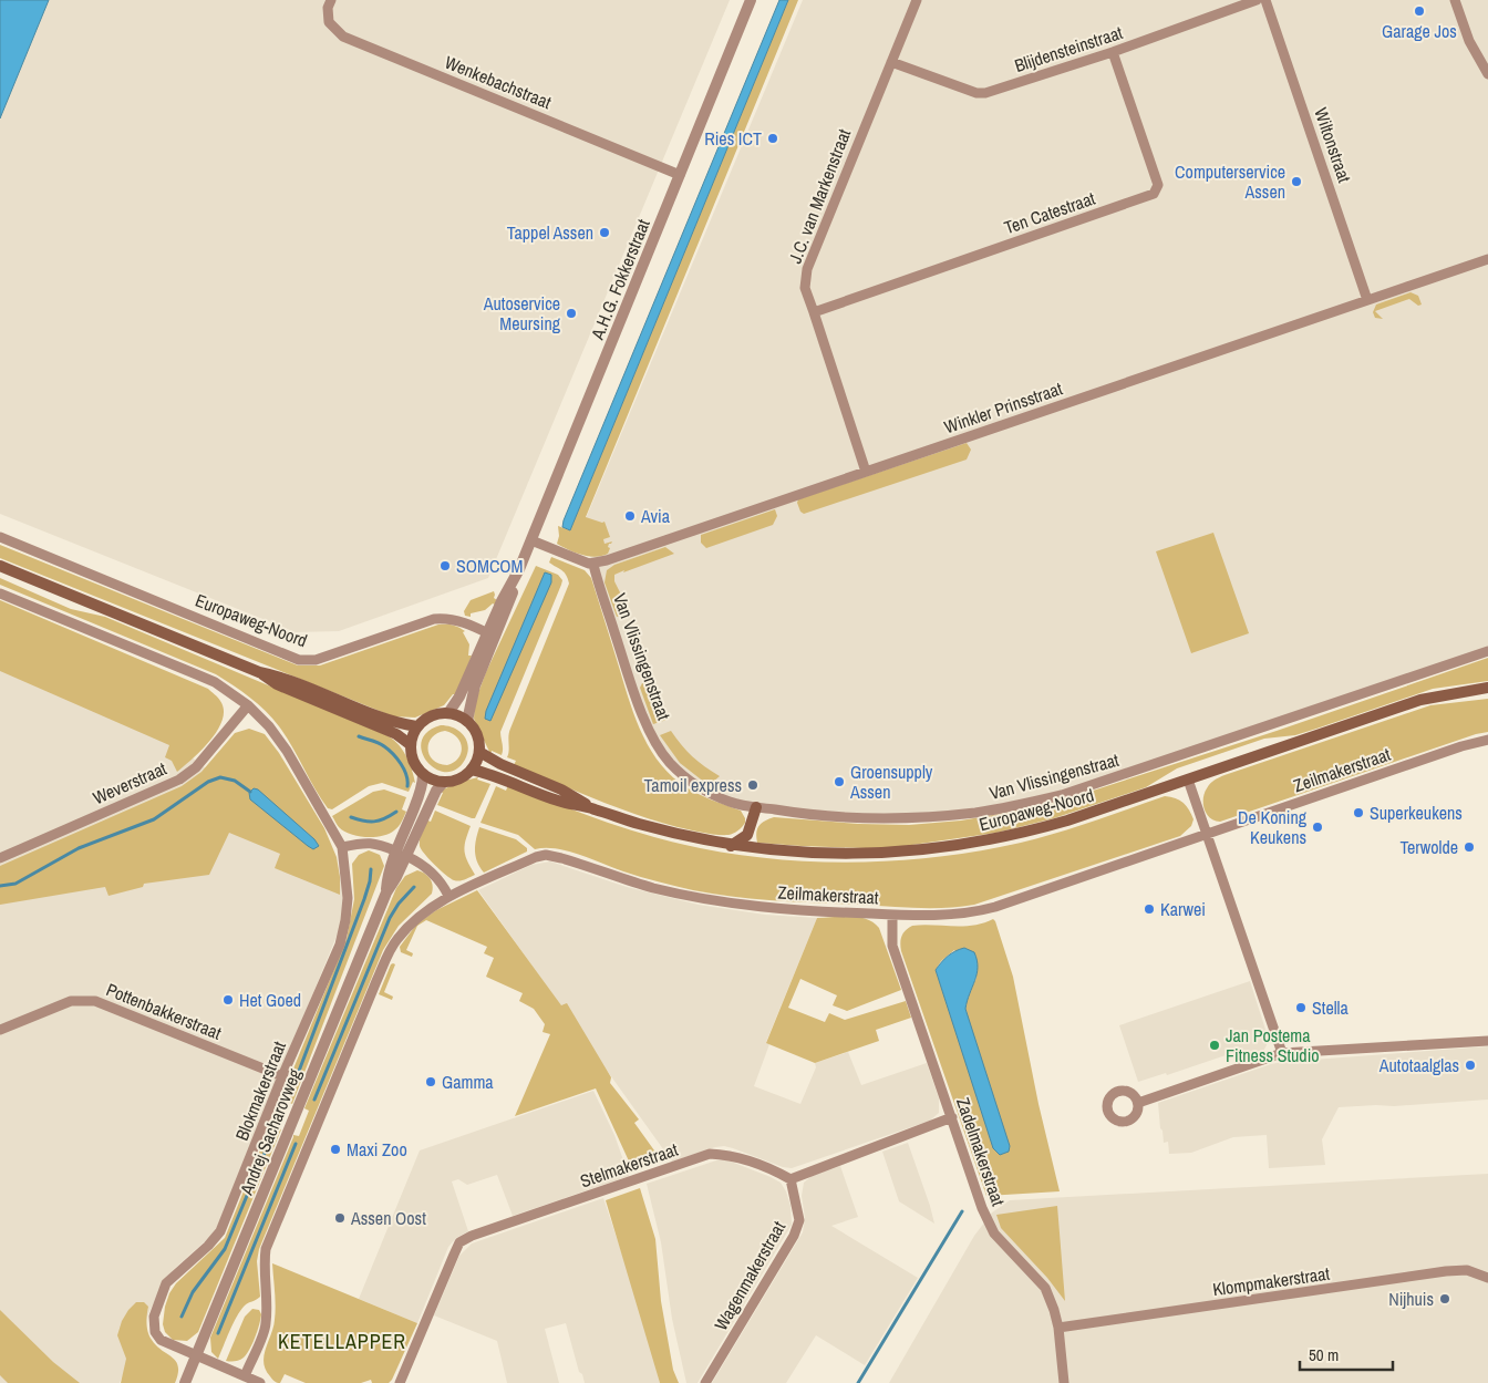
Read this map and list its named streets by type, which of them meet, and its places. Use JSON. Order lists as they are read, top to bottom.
{
  "streets": {
    "main road": ["Europaweg-Noord"],
    "street": [
      "Blijdensteinstraat",
      "Wenkebachstraat",
      "Wiltonstraat",
      "J.C. van Markenstraat",
      "Ten Catestraat",
      "A.H.G. Fokkerstraat",
      "Winkler Prinsstraat",
      "Van Vlissingenstraat",
      "Zeilmakerstraat",
      "Weverstraat",
      "Pottenbakkerstraat",
      "Blokmakerstraat",
      "Andrej Sacharovweg",
      "Zadelmakerstraat",
      "Stelmakerstraat",
      "Wagenmakerstraat",
      "Klompmakerstraat"
    ]
  },
  "crossings": [
    ["Blijdensteinstraat", "J.C. van Markenstraat"],
    ["Blijdensteinstraat", "Ten Catestraat"],
    ["Wenkebachstraat", "A.H.G. Fokkerstraat"],
    ["Wiltonstraat", "Winkler Prinsstraat"],
    ["J.C. van Markenstraat", "Ten Catestraat"],
    ["J.C. van Markenstraat", "Winkler Prinsstraat"],
    ["A.H.G. Fokkerstraat", "Europaweg-Noord"],
    ["A.H.G. Fokkerstraat", "Andrej Sacharovweg"],
    ["Winkler Prinsstraat", "Van Vlissingenstraat"],
    ["Europaweg-Noord", "Andrej Sacharovweg"],
    ["Zeilmakerstraat", "Zadelmakerstraat"],
    ["Pottenbakkerstraat", "Blokmakerstraat"],
    ["Blokmakerstraat", "Andrej Sacharovweg"],
    ["Zadelmakerstraat", "Klompmakerstraat"],
    ["Stelmakerstraat", "Wagenmakerstraat"]
  ],
  "districts": ["KETELLAPPER"],
  "places": [
    "Garage Jos",
    "Ries ICT",
    "Computerservice Assen",
    "Tappel Assen",
    "Autoservice Meursing",
    "Avia",
    "SOMCOM",
    "Groensupply Assen",
    "Tamoil express",
    "Superkeukens",
    "De Koning Keukens",
    "Terwolde",
    "Karwei",
    "Het Goed",
    "Stella",
    "Jan Postema Fitness Studio",
    "Autotaalglas",
    "Gamma",
    "Maxi Zoo",
    "Assen Oost",
    "Nijhuis"
  ],
  "scale_bar": "50 m"
}
